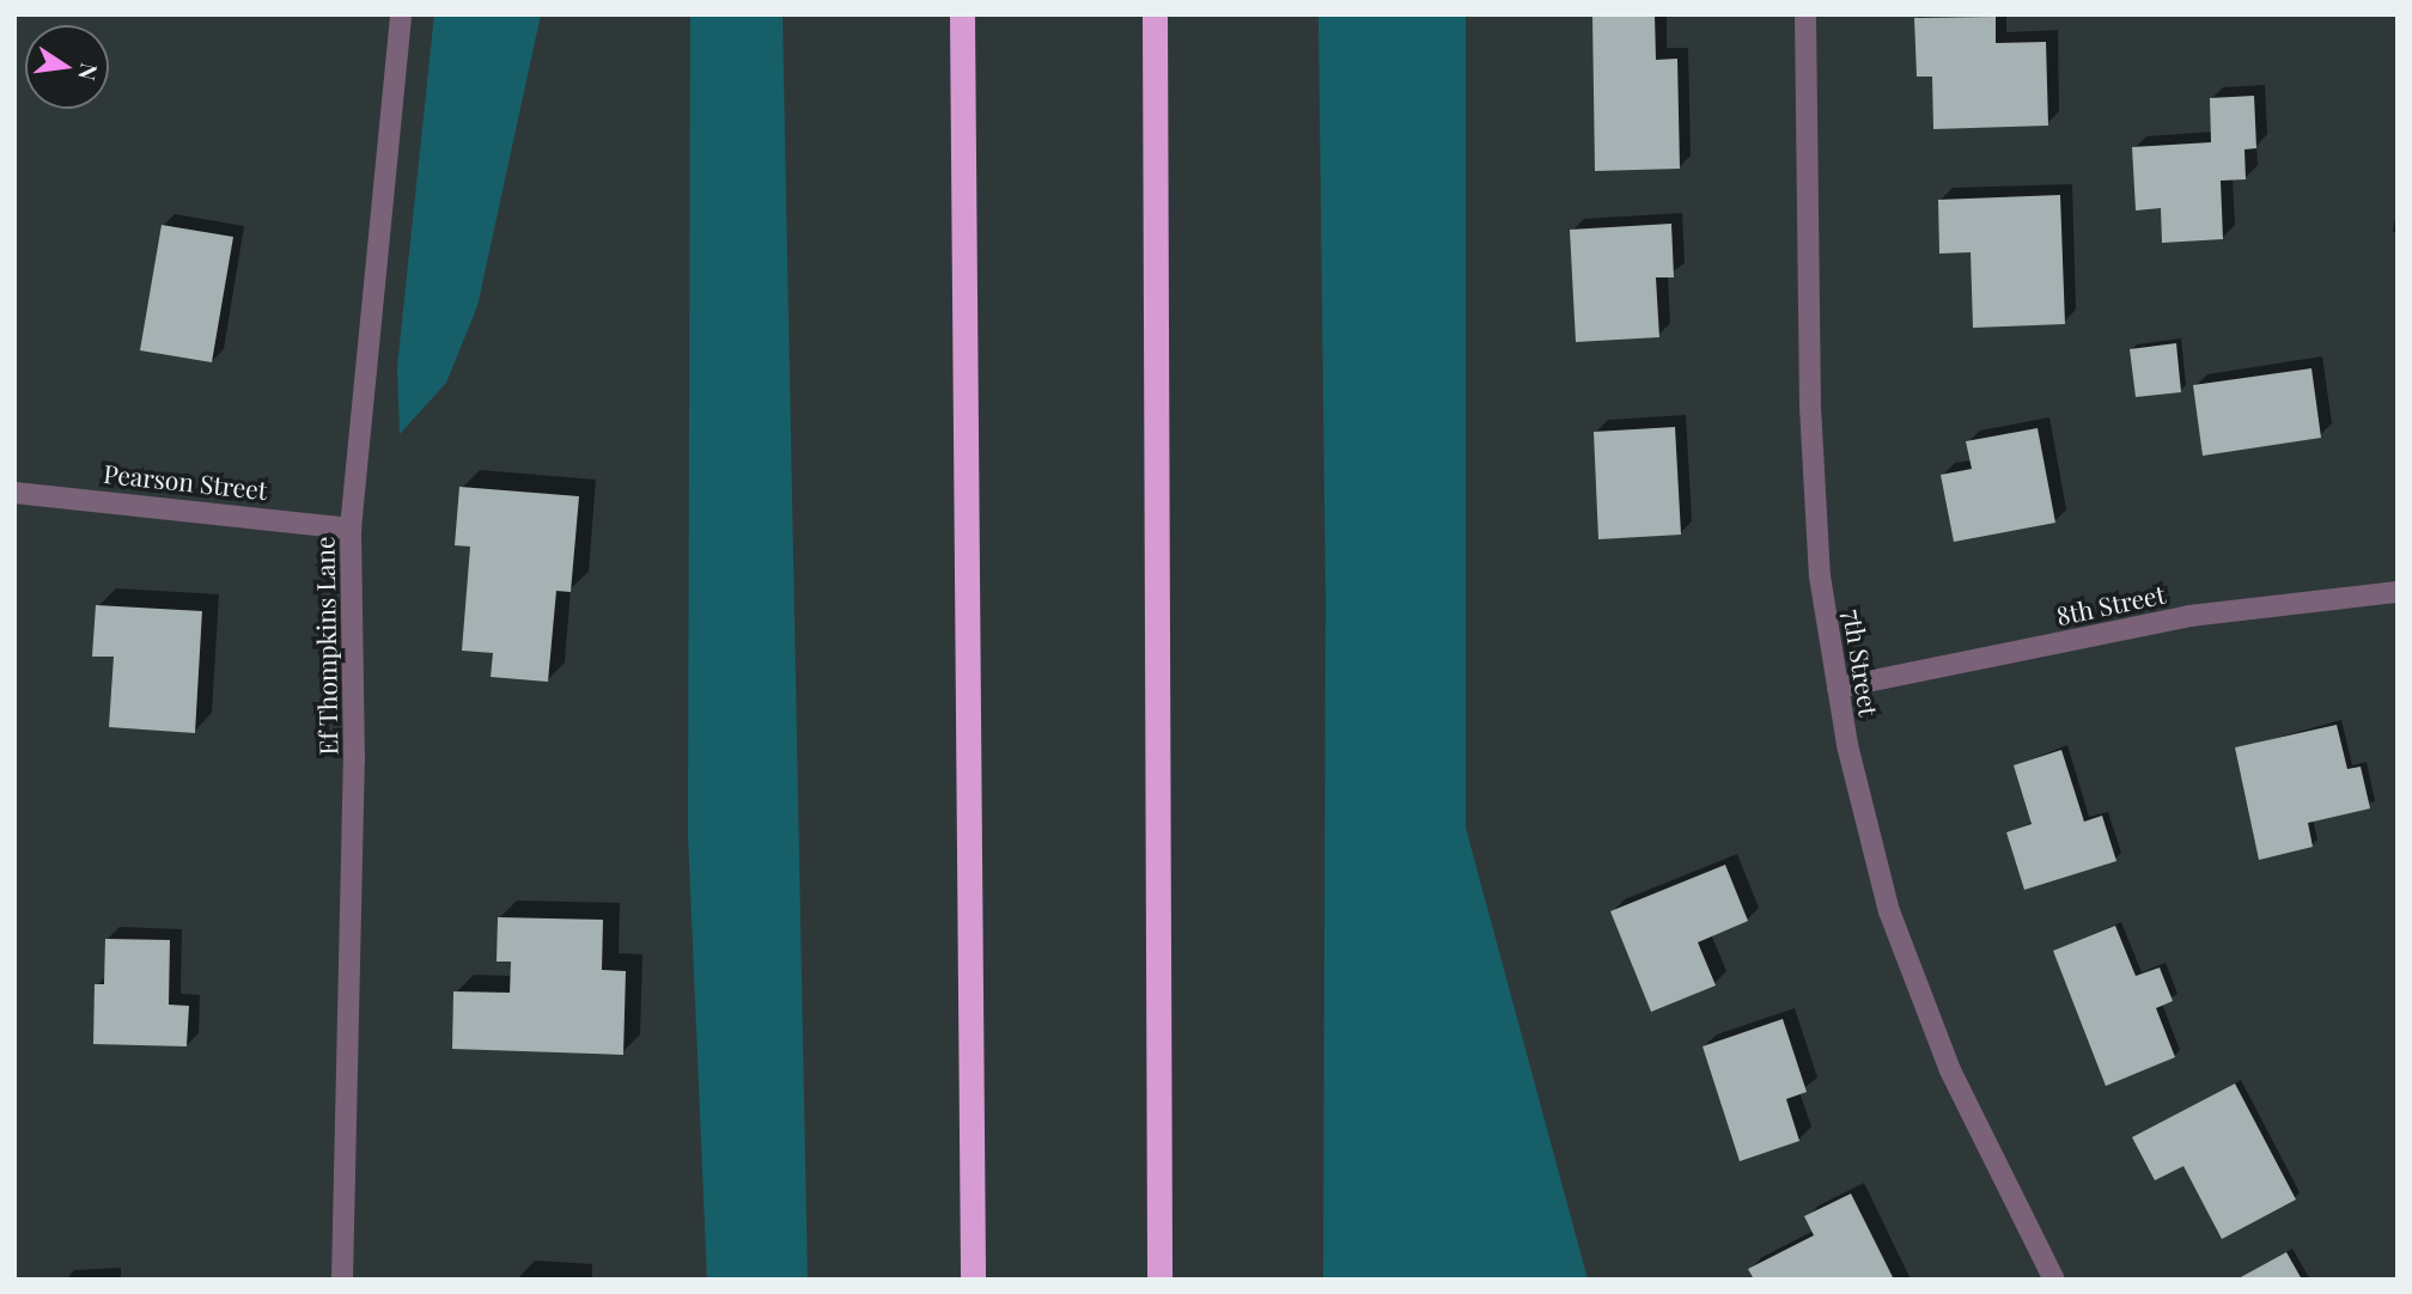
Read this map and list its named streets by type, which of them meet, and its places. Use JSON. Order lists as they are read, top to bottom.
{
  "streets": {
    "street": [
      "Pearson Street",
      "8th Street",
      "Ef Thompkins Lane",
      "7th Street"
    ]
  },
  "crossings": [
    ["Pearson Street", "Ef Thompkins Lane"],
    ["8th Street", "7th Street"]
  ],
  "north": "right"
}
